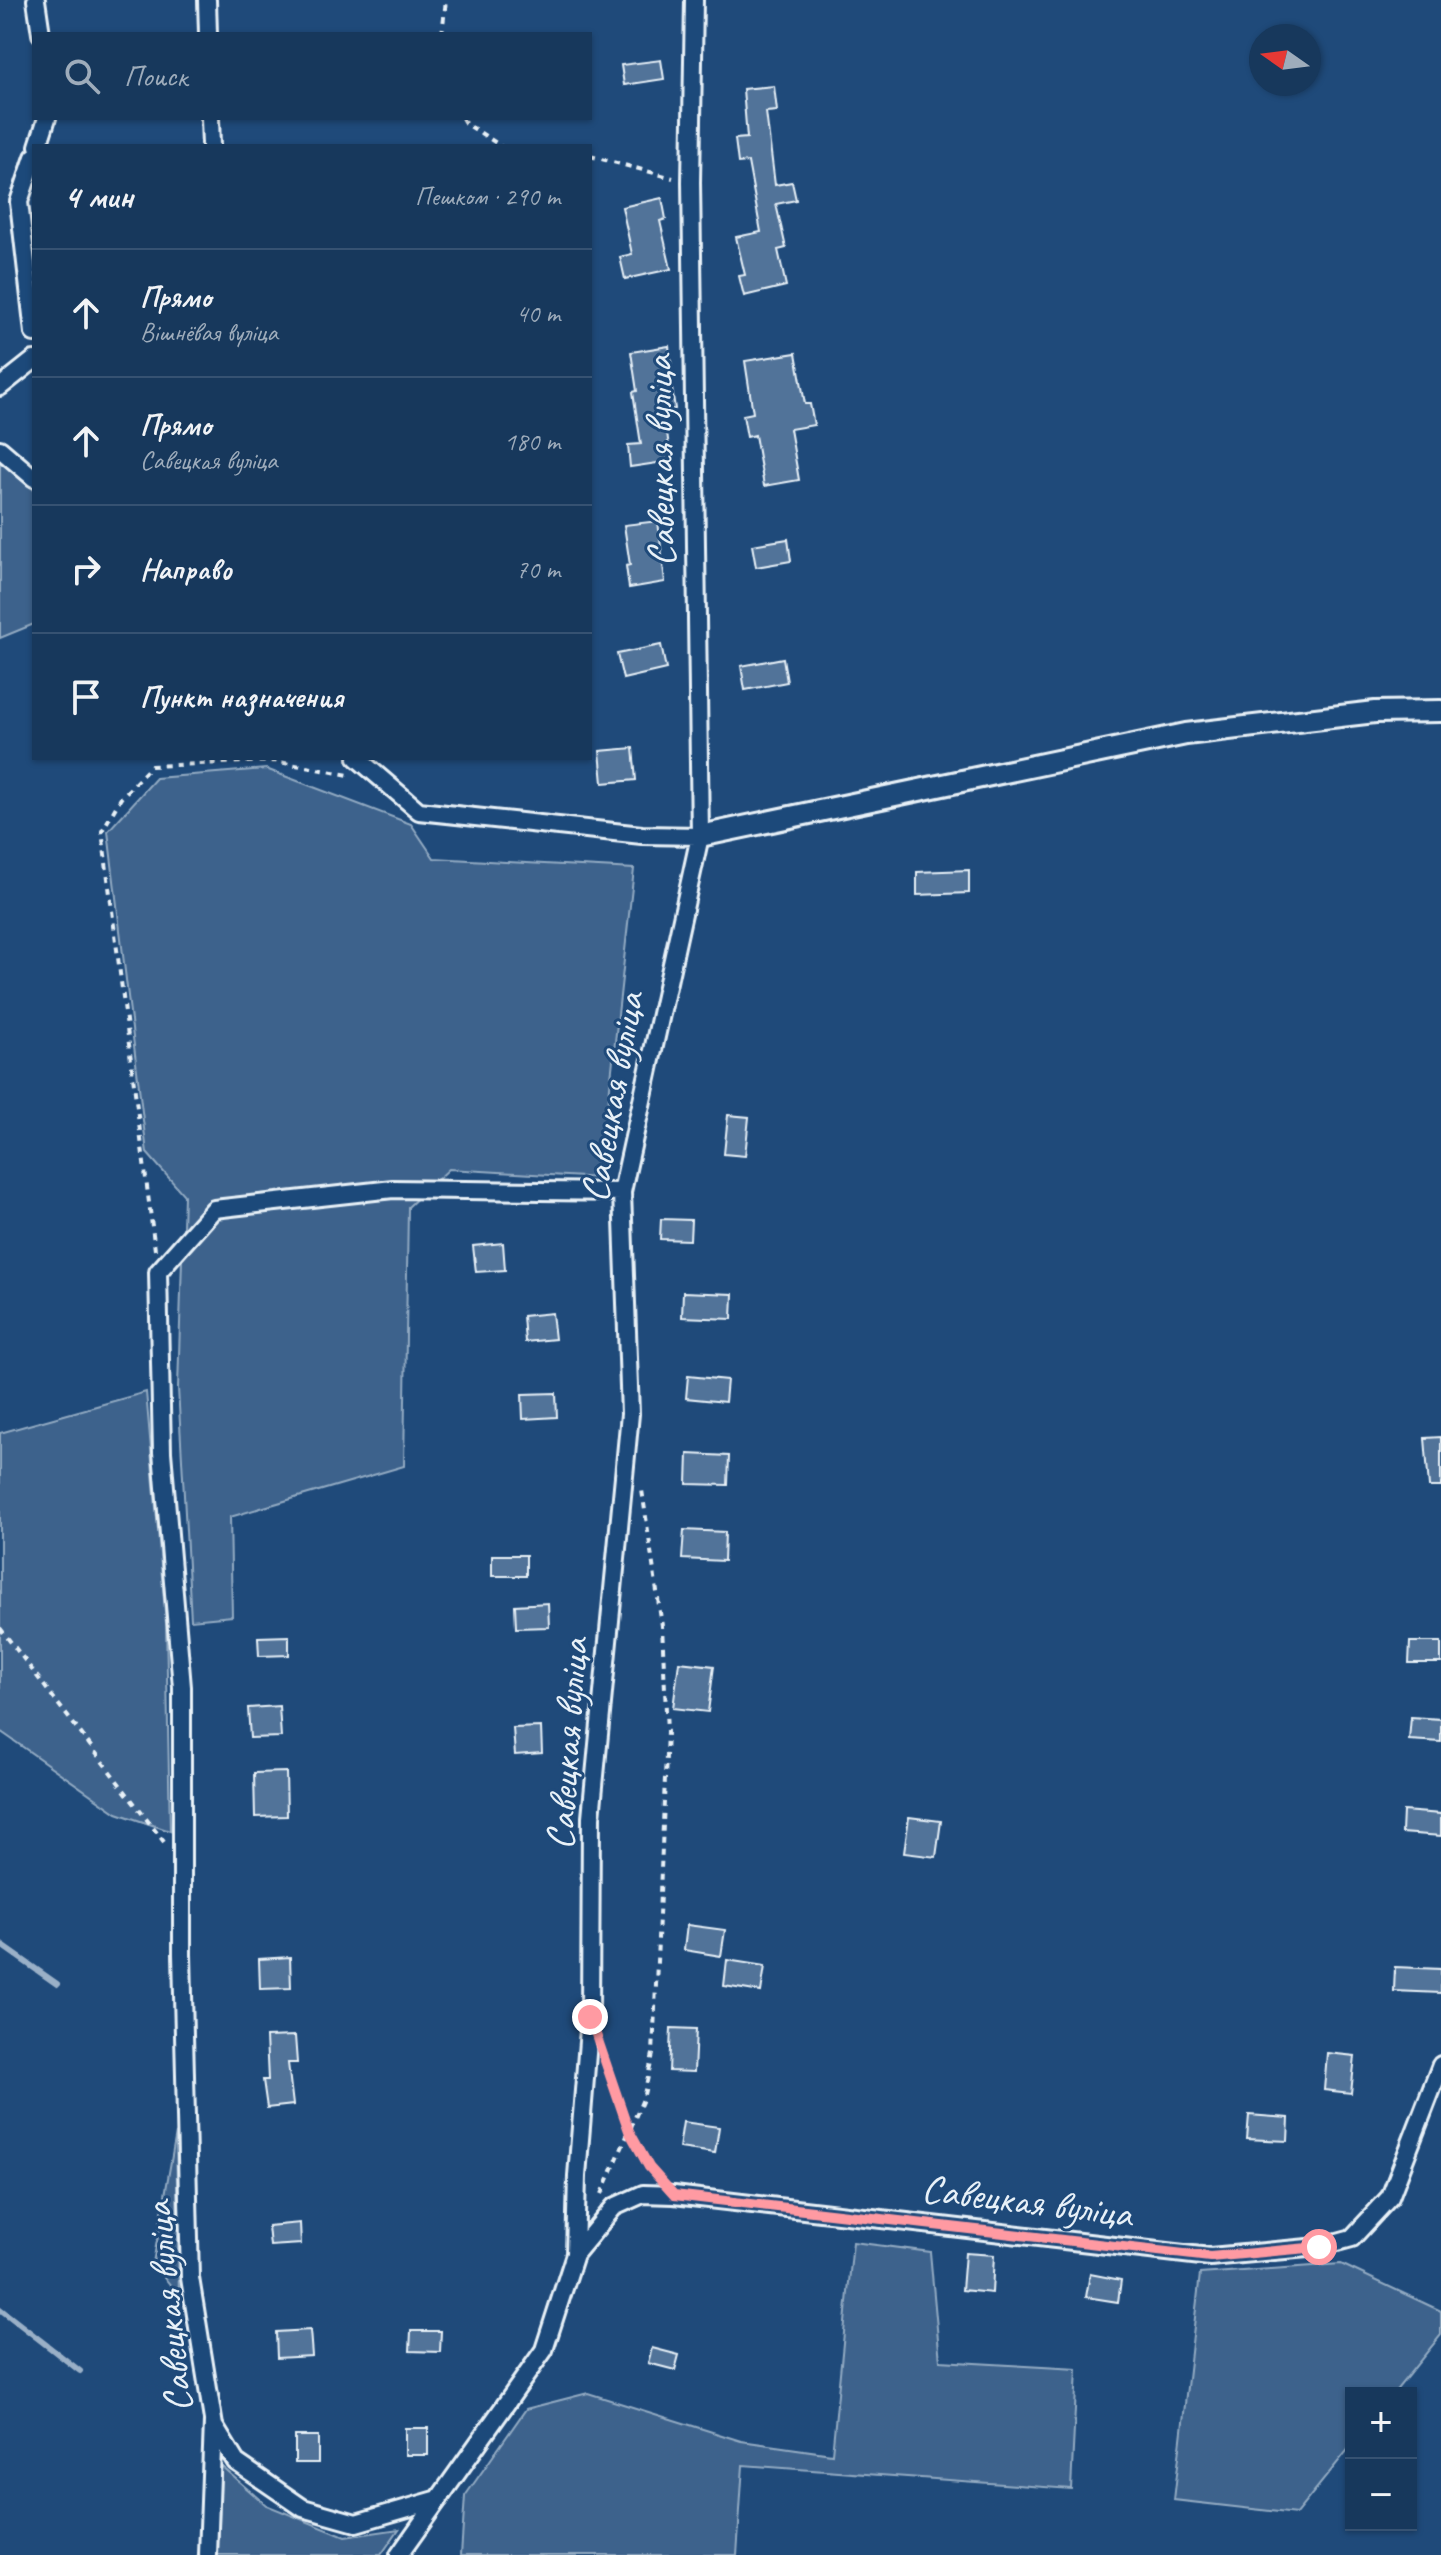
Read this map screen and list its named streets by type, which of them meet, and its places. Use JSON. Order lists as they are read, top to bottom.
{
  "streets": {
    "street": ["Савецкая вуліца"]
  },
  "north": "left",
  "page": {
    "search": "Поиск",
    "heading": ["4 мин", "Пешком · 290 m"],
    "list": [
      ["Прямо", "Вішнёвая вуліца", "40 m"],
      ["Прямо", "Савецкая вуліца", "180 m"],
      ["Направо", "70 m"],
      "Пункт назначения"
    ],
    "map_buttons": ["+", "−"]
  }
}
